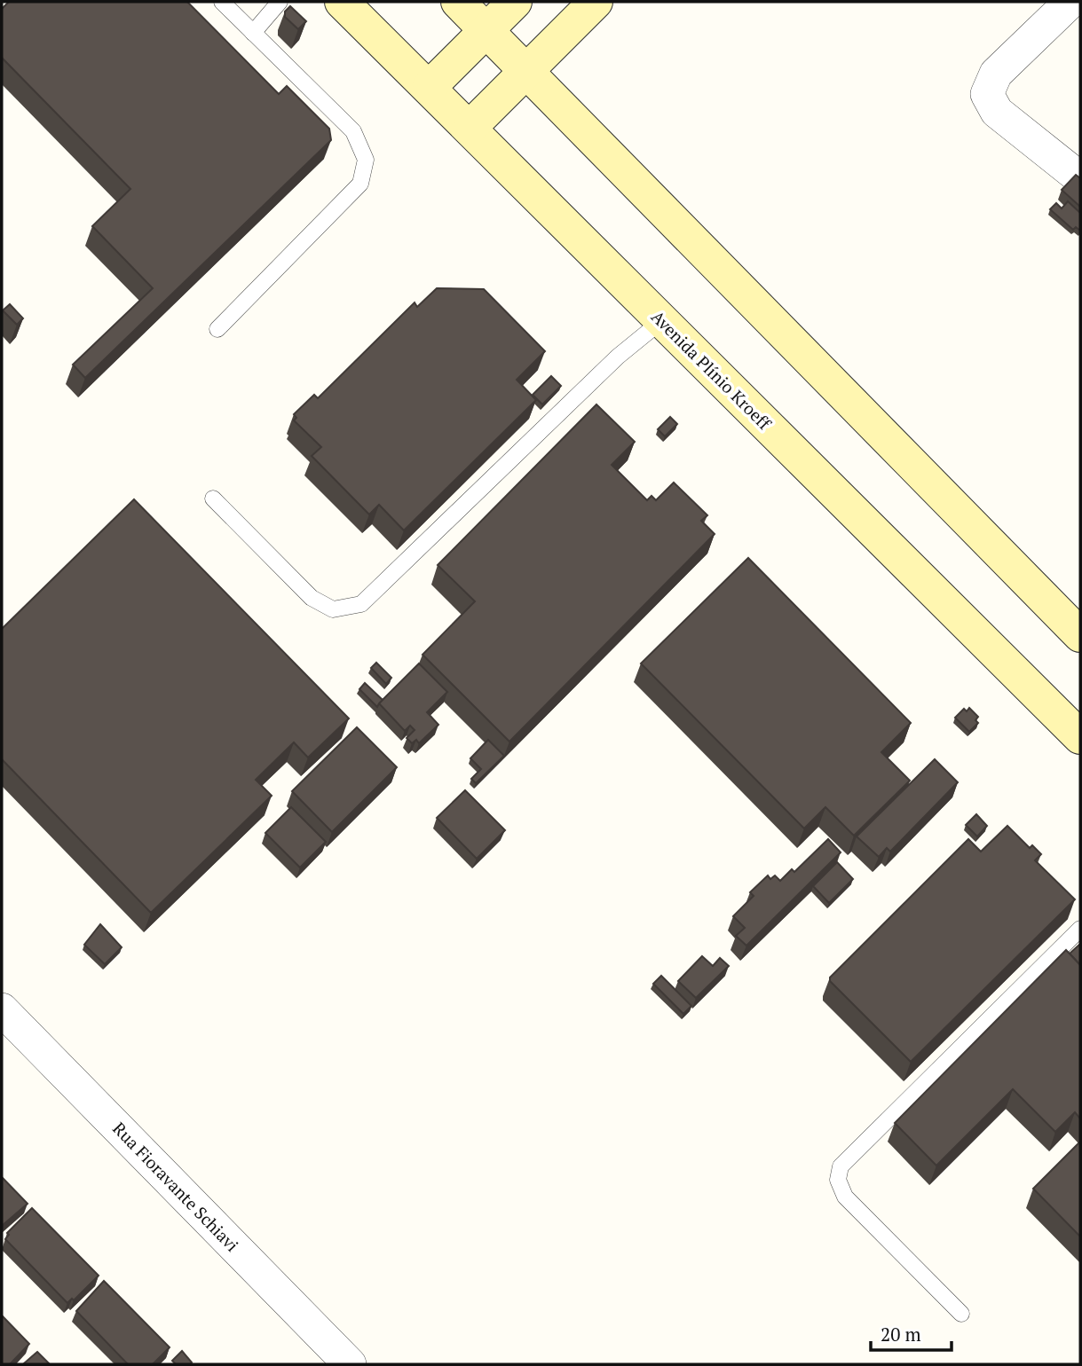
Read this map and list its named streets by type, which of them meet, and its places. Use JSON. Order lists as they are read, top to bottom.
{
  "streets": {
    "main road": ["Avenida Plínio Kroeff"],
    "street": ["Rua Fioravante Schiavi"]
  },
  "scale_bar": "20 m"
}
